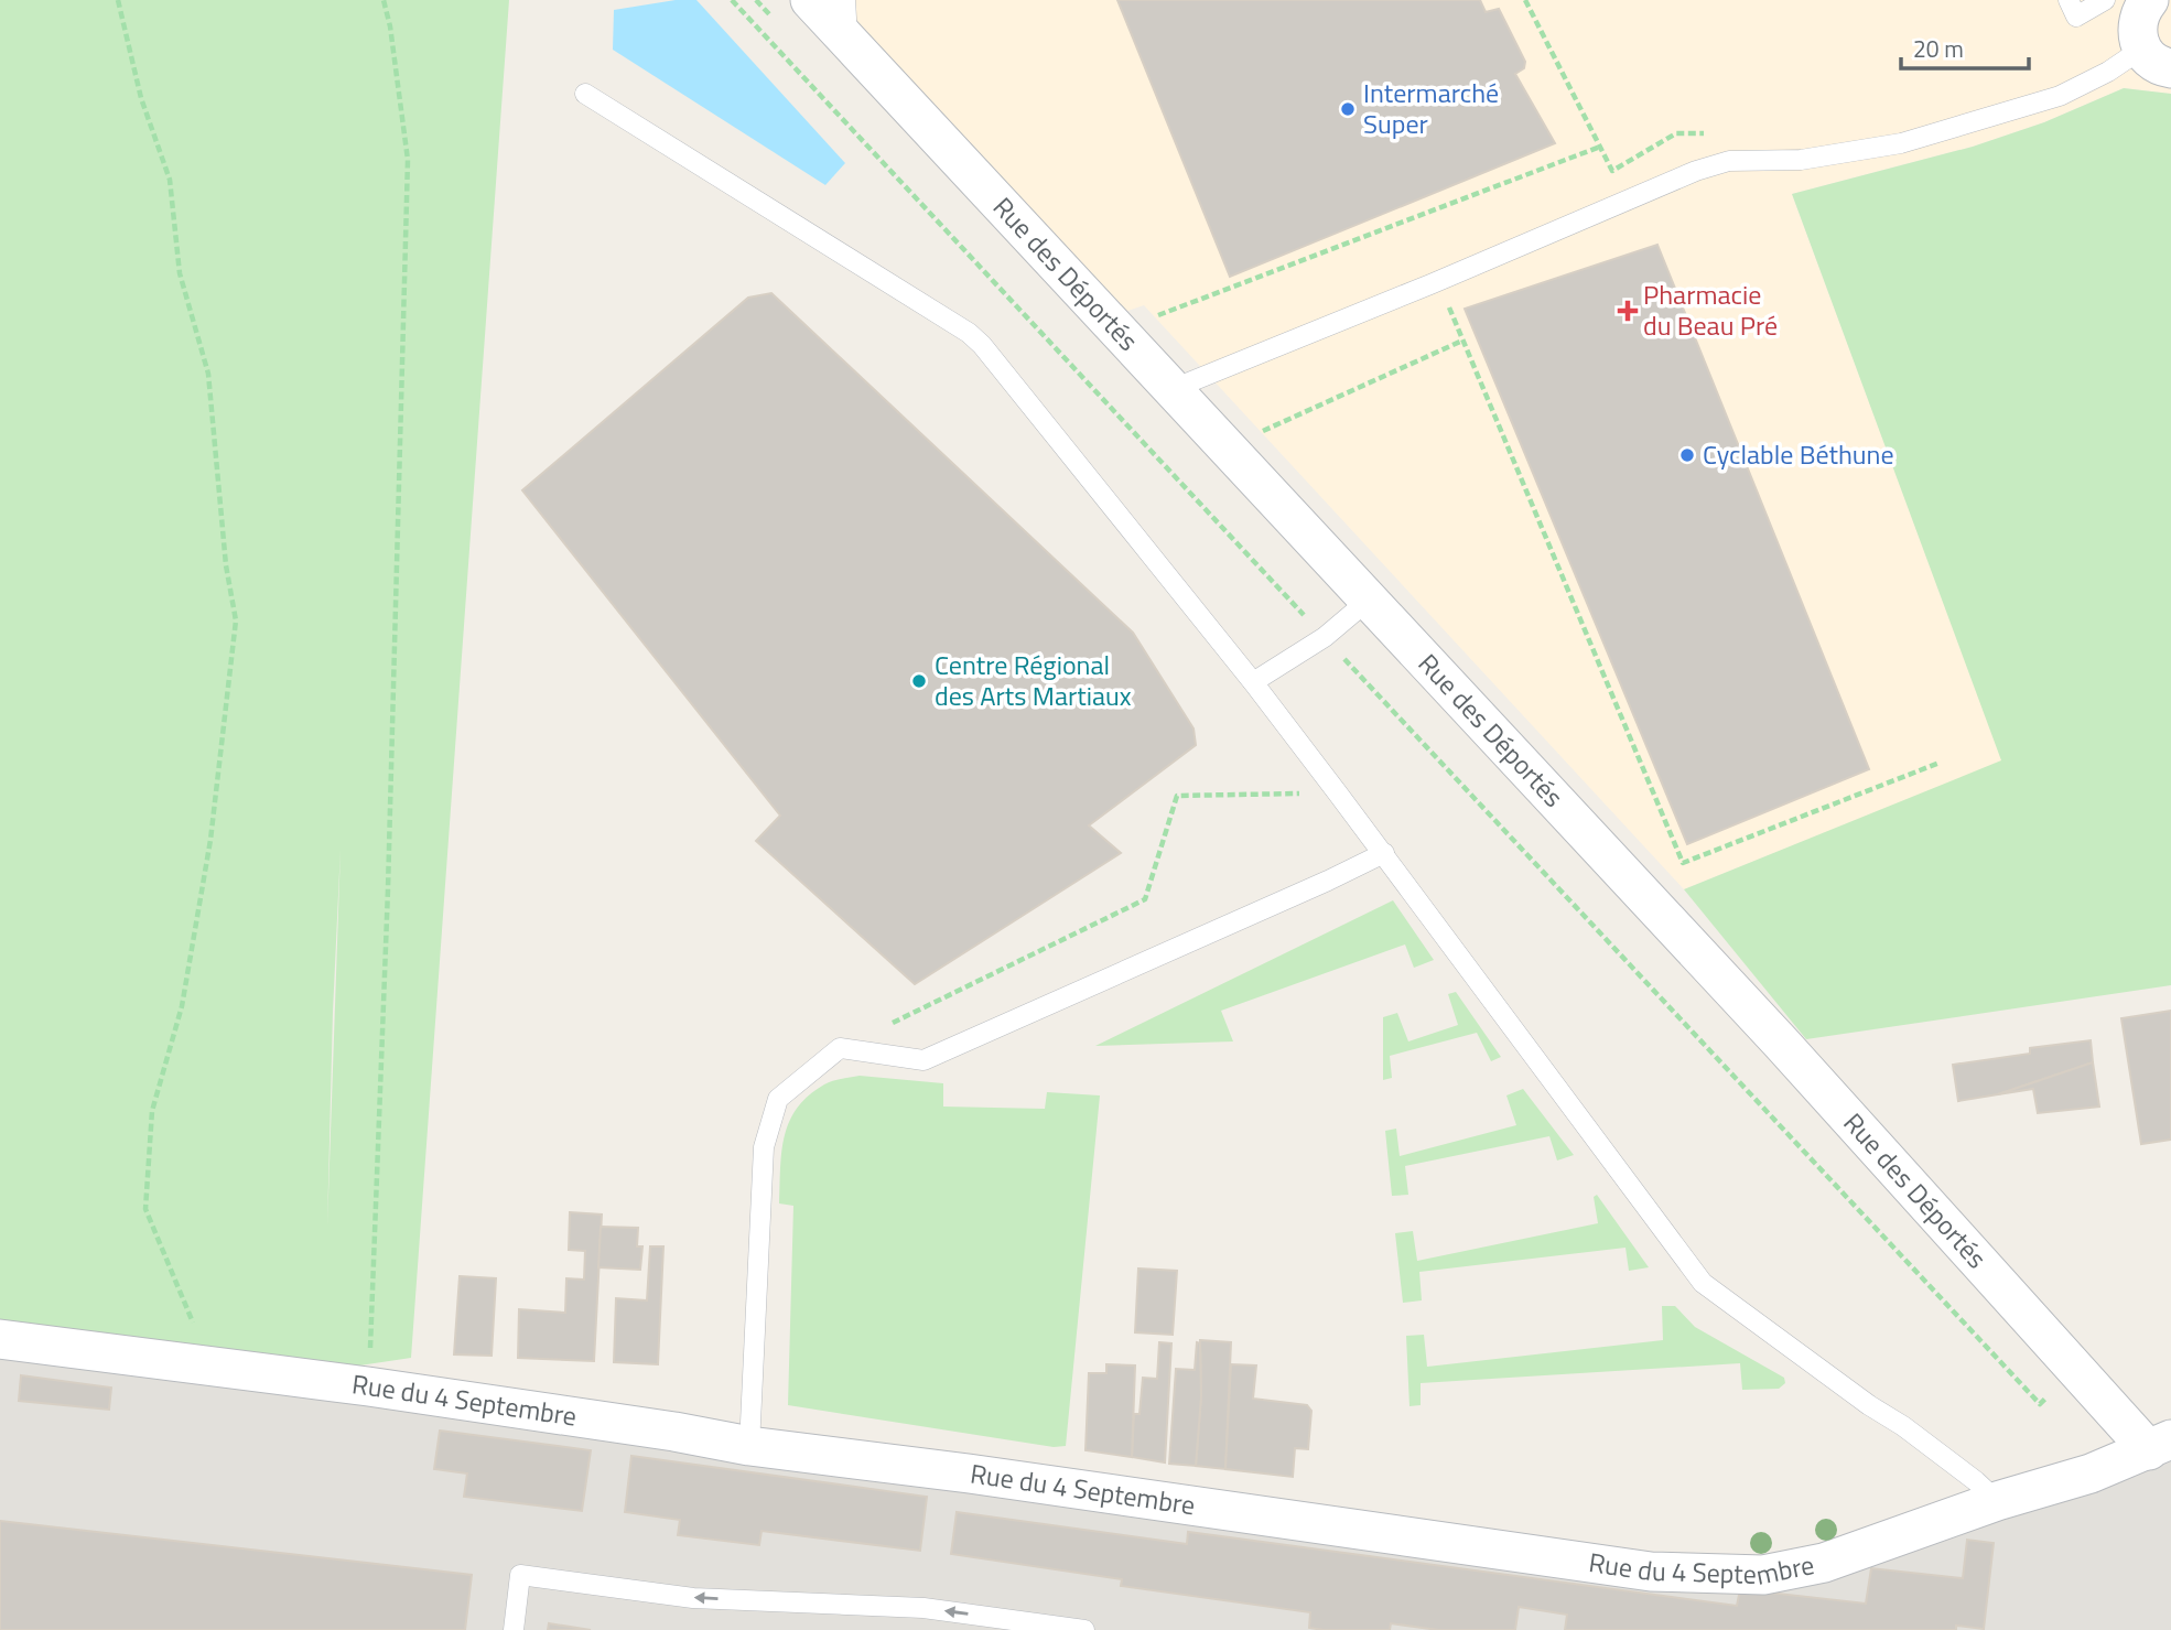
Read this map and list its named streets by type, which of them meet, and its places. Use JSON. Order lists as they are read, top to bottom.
{
  "streets": {
    "street": ["Rue des Déportés", "Rue du 4 Septembre"]
  },
  "crossings": [
    ["Rue des Déportés", "Rue du 4 Septembre"]
  ],
  "places": {
    "other": ["Intermarché Super", "Cyclable Béthune", "Centre Régional des Arts Martiaux"],
    "health": ["Pharmacie du Beau Pré"]
  },
  "scale_bar": "20 m"
}
